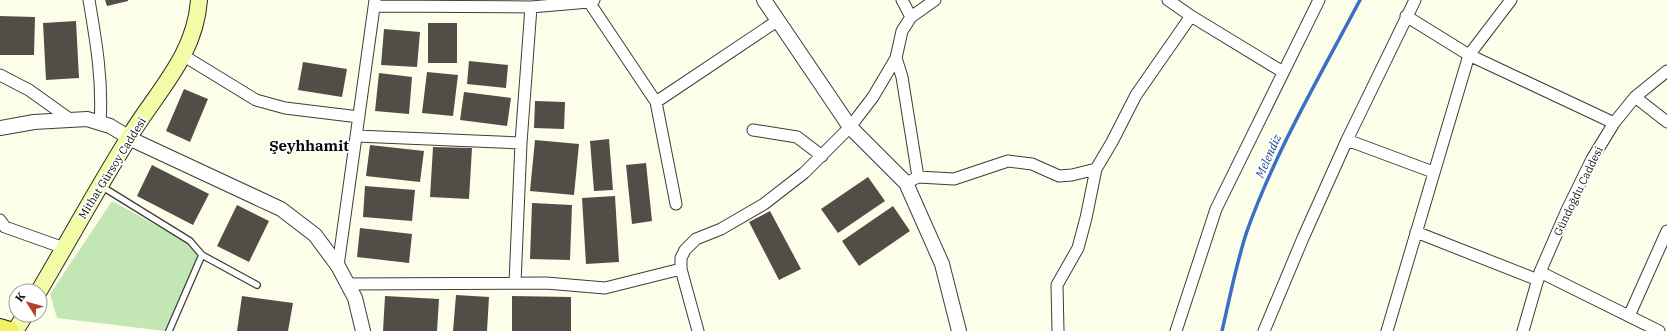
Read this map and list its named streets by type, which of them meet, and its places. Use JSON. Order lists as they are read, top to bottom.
{
  "streets": {
    "main road": ["Mithat Gürsoy Caddesi"],
    "street": ["Gündoğdu Caddesi"]
  },
  "districts": ["Şeyhhamit"],
  "water": ["Melendiz"],
  "north": "top left"
}
